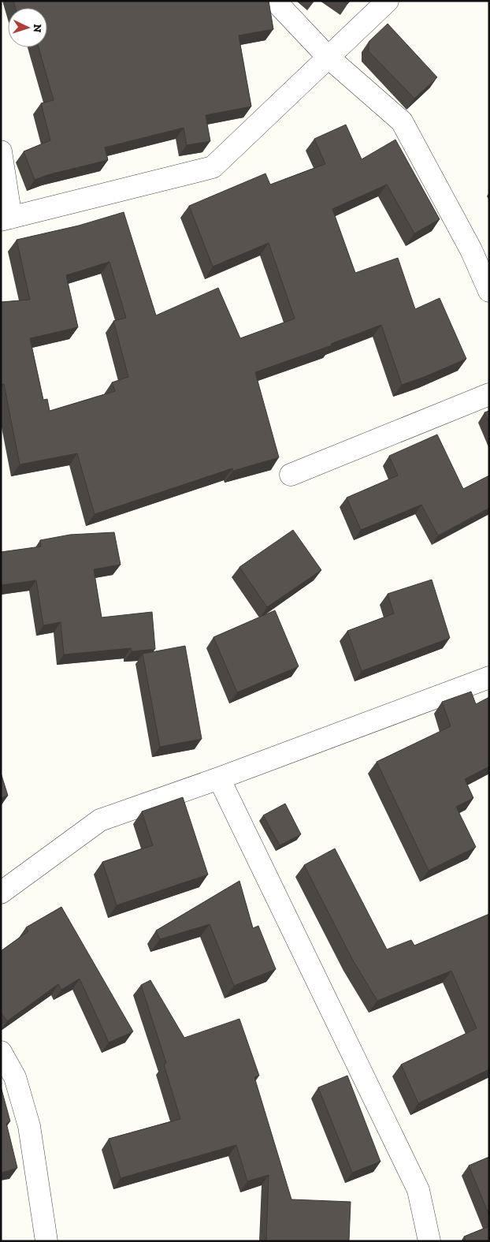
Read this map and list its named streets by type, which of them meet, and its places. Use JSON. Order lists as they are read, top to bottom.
{
  "north": "right"
}
